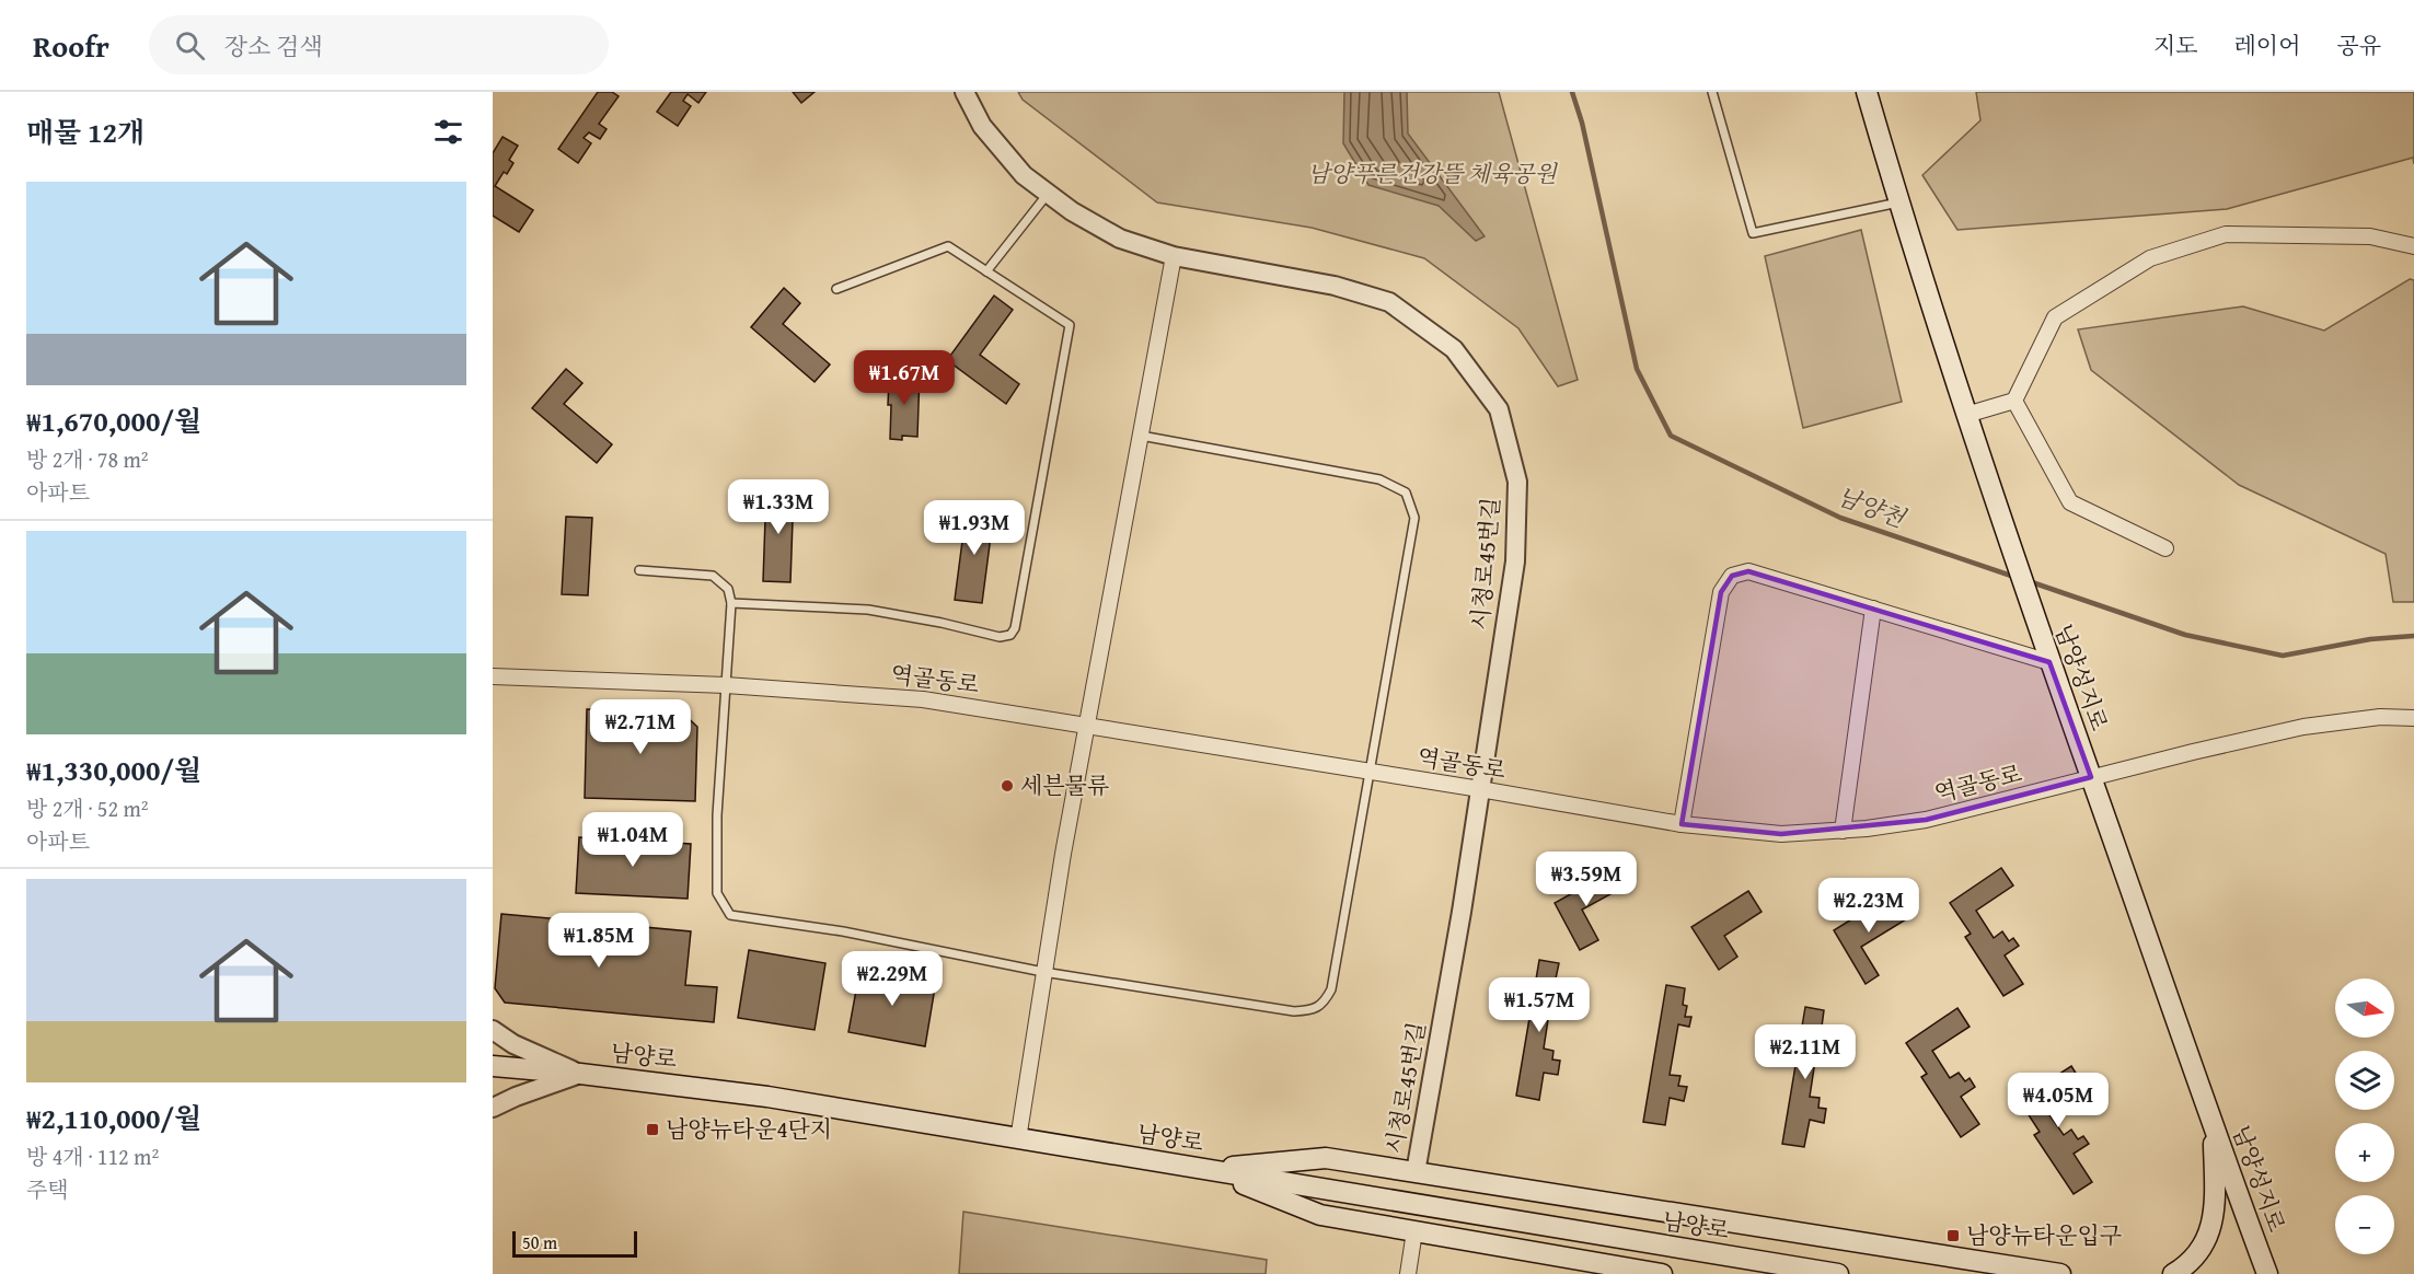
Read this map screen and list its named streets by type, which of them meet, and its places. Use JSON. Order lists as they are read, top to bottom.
{
  "streets": {
    "main road": ["남양성지로", "남양로"],
    "street": ["시청로45번길", "역골동로"]
  },
  "crossings": [
    ["시청로45번길", "역골동로"],
    ["남양성지로", "역골동로"]
  ],
  "water": ["남양천"],
  "parks": ["남양푸른건강뜰 체육공원"],
  "places": {
    "other": ["세븐물류"],
    "transit": ["남양뉴타운4단지", "남양뉴타운입구"]
  },
  "scale_bar": "50 m",
  "north": "right",
  "page": {
    "header": "Roofr",
    "search": "장소 검색",
    "nav": ["지도", "레이어", "공유"],
    "heading": "매물 12개",
    "list": [
      {
        "name": "₩1,670,000/월",
        "note": "방 2개 · 78 m² · 아파트"
      },
      {
        "name": "₩1,330,000/월",
        "note": "방 2개 · 52 m² · 아파트"
      },
      {
        "name": "₩2,110,000/월",
        "note": "방 4개 · 112 m² · 주택"
      }
    ],
    "price": [
      "₩1.67M",
      "₩1.33M",
      "₩1.93M",
      "₩2.71M",
      "₩1.04M",
      "₩3.59M",
      "₩2.23M",
      "₩1.85M",
      "₩2.29M",
      "₩1.57M",
      "₩2.11M",
      "₩4.05M"
    ],
    "map_buttons": ["+", "−"],
    "scale": "50 m"
  }
}
